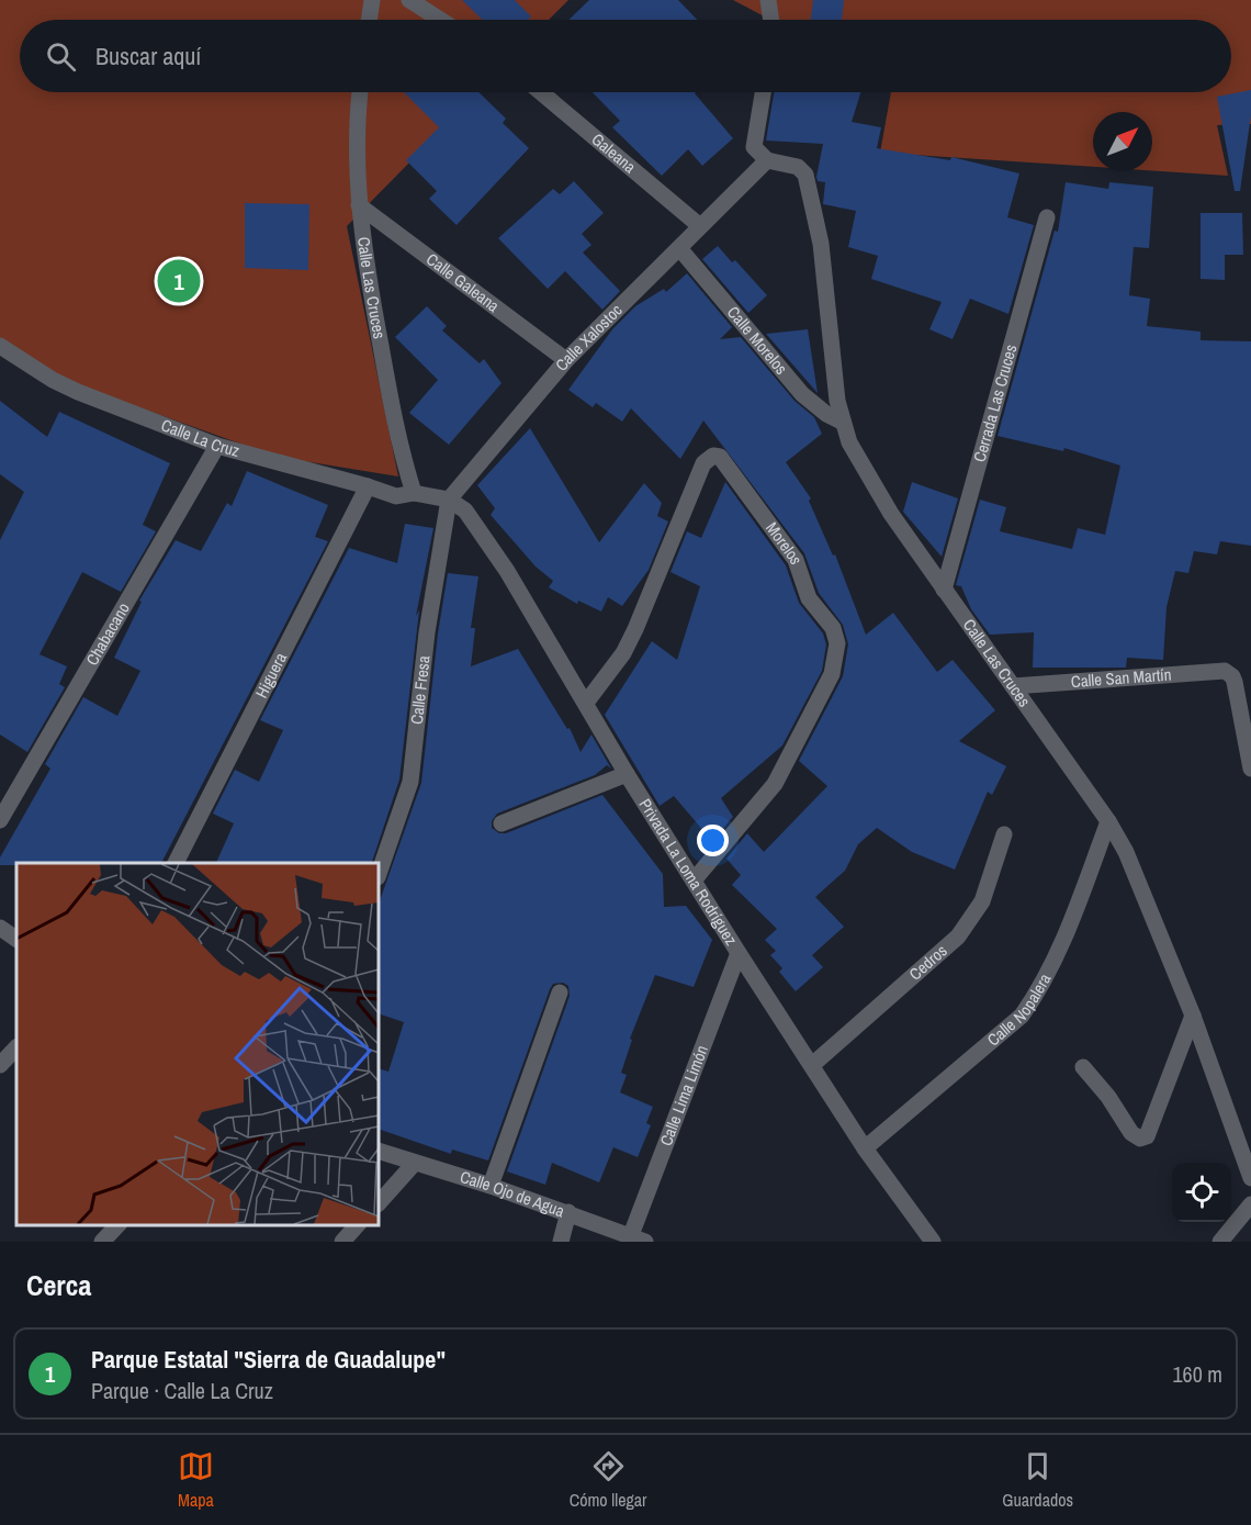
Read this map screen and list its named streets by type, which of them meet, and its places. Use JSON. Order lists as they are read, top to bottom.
{
  "streets": {
    "street": [
      "Galeana",
      "Calle Galeana",
      "Calle Las Cruces",
      "Calle Xalostoc",
      "Calle Morelos",
      "Cerrada Las Cruces",
      "Calle La Cruz",
      "Morelos",
      "Chabacano",
      "Higuera",
      "Calle San Martín",
      "Calle Fresa",
      "Privada La Loma Rodríguez",
      "Cedros",
      "Calle Nopalera",
      "Calle Lima Limón",
      "Calle Ojo de Agua"
    ]
  },
  "crossings": [
    ["Galeana", "Calle Xalostoc"],
    ["Calle Galeana", "Calle Las Cruces"],
    ["Calle Galeana", "Calle Xalostoc"],
    ["Calle Las Cruces", "Calle Xalostoc"],
    ["Calle Las Cruces", "Calle Morelos"],
    ["Calle Las Cruces", "Cerrada Las Cruces"],
    ["Calle Las Cruces", "Calle La Cruz"],
    ["Calle Las Cruces", "Calle San Martín"],
    ["Calle Las Cruces", "Calle Nopalera"],
    ["Calle Xalostoc", "Calle Morelos"],
    ["Calle Xalostoc", "Calle Fresa"],
    ["Calle Xalostoc", "Privada La Loma Rodríguez"],
    ["Calle La Cruz", "Chabacano"],
    ["Calle La Cruz", "Higuera"],
    ["Morelos", "Privada La Loma Rodríguez"],
    ["Calle Fresa", "Privada La Loma Rodríguez"],
    ["Privada La Loma Rodríguez", "Cedros"],
    ["Privada La Loma Rodríguez", "Calle Nopalera"],
    ["Privada La Loma Rodríguez", "Calle Lima Limón"],
    ["Calle Lima Limón", "Calle Ojo de Agua"]
  ],
  "north": "top right",
  "page": {
    "search": "Buscar aquí",
    "pins": "1",
    "heading": "Cerca",
    "list": [
      {
        "mark": "1",
        "name": "Parque Estatal \"Sierra de Guadalupe\"",
        "note": "Parque · Calle La Cruz",
        "value": "160 m"
      }
    ],
    "nav": ["Mapa", "Cómo llegar", "Guardados"]
  }
}
